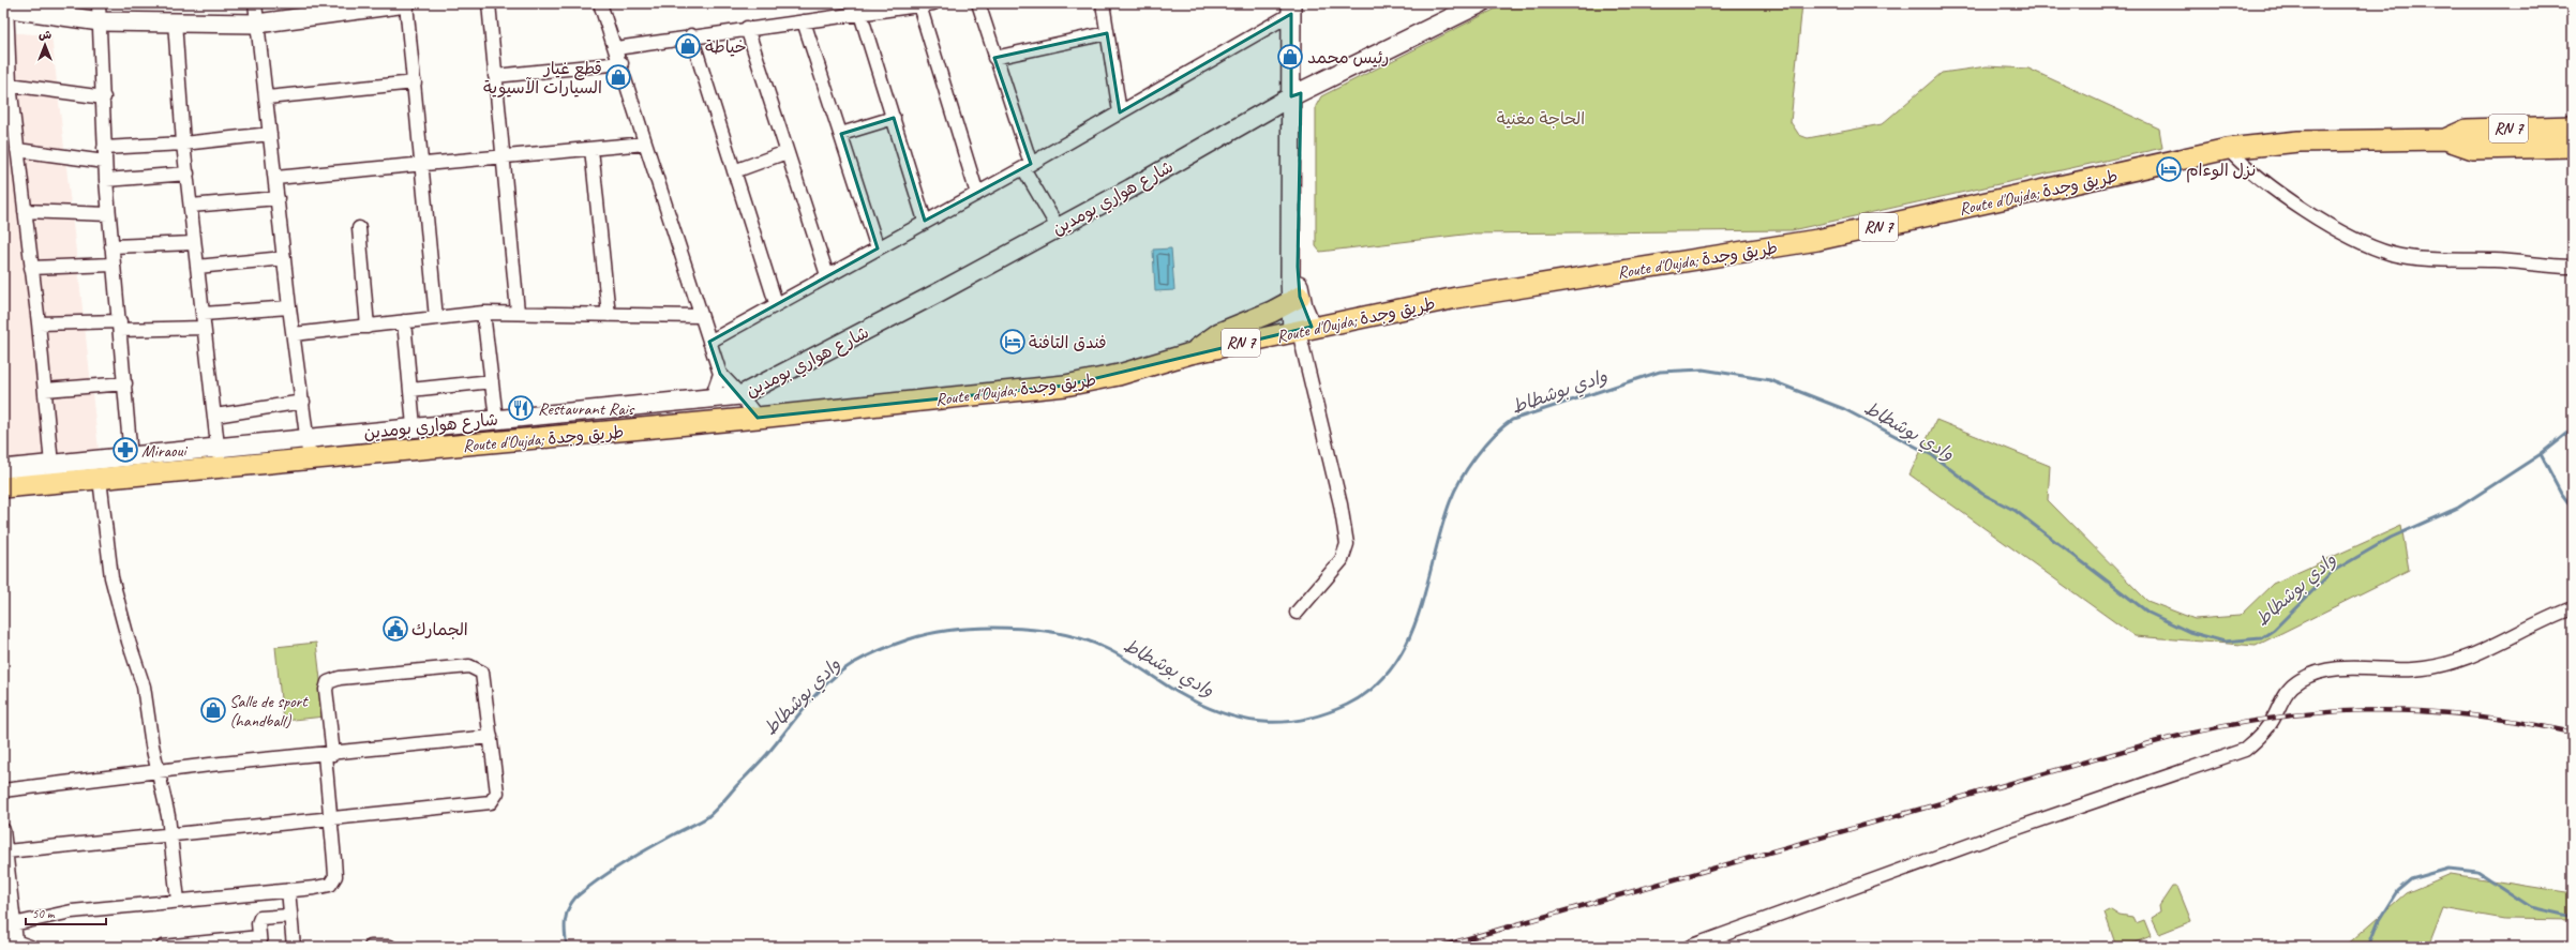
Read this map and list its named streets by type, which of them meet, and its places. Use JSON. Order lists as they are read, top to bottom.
{
  "streets": {
    "main road": ["RN 7", "Route d'Oujda; طريق وجدة"],
    "street": ["شارع هواري بومدين"]
  },
  "crossings": [
    ["Route d'Oujda; طريق وجدة", "شارع هواري بومدين"]
  ],
  "water": ["وادي بوشطاط"],
  "parks": ["الحاجة مغنية"],
  "places": {
    "shop": [
      "خياطة",
      "رئيس محمد",
      "قطع غيار السيارات الآسيوية",
      "Salle de sport (handball)"
    ],
    "hotel": ["نزل الوءام", "فندق التافنة"],
    "restaurant": ["Restaurant Rais"],
    "pharmacy": ["Miraoui"],
    "public building": ["الجمارك"]
  },
  "scale_bar": "50 m",
  "north": "top"
}
